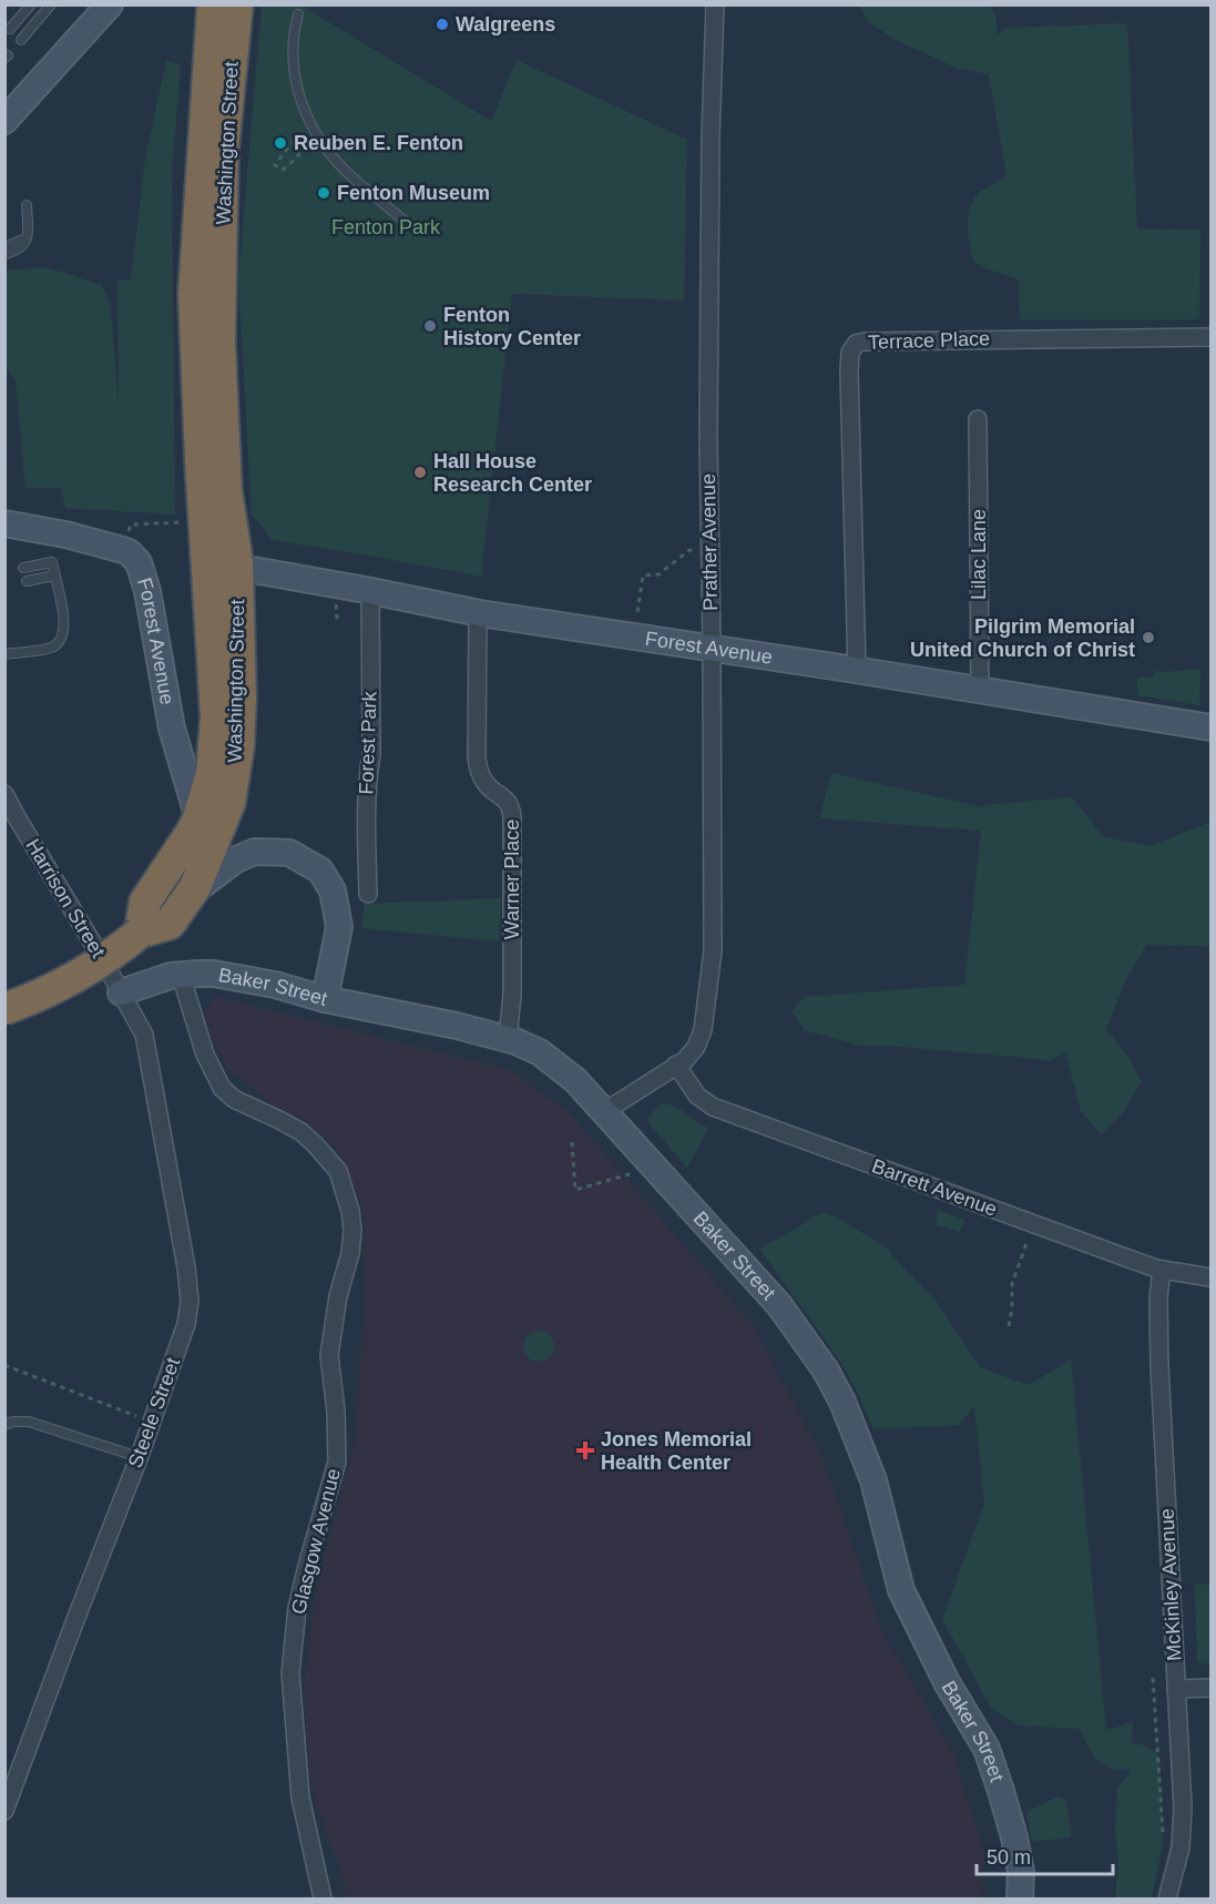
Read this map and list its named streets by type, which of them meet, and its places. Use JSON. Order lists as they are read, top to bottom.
{
  "streets": {
    "highway": ["Washington Street"],
    "street": [
      "Terrace Place",
      "Prather Avenue",
      "Lilac Lane",
      "Forest Avenue",
      "Forest Park",
      "Warner Place",
      "Harrison Street",
      "Baker Street",
      "Barrett Avenue",
      "Steele Street",
      "Glasgow Avenue",
      "McKinley Avenue"
    ]
  },
  "crossings": [
    ["Washington Street", "Forest Avenue"],
    ["Terrace Place", "Forest Avenue"],
    ["Prather Avenue", "Forest Avenue"],
    ["Prather Avenue", "Baker Street"],
    ["Prather Avenue", "Barrett Avenue"],
    ["Lilac Lane", "Forest Avenue"],
    ["Forest Avenue", "Forest Park"],
    ["Forest Avenue", "Warner Place"],
    ["Warner Place", "Baker Street"],
    ["Harrison Street", "Baker Street"],
    ["Harrison Street", "Steele Street"],
    ["Baker Street", "Steele Street"],
    ["Baker Street", "Glasgow Avenue"],
    ["Barrett Avenue", "McKinley Avenue"]
  ],
  "parks": ["Fenton Park"],
  "places": {
    "other": [
      "Walgreens",
      "Reuben E. Fenton",
      "Fenton Museum",
      "Fenton History Center",
      "Hall House Research Center",
      "Pilgrim Memorial United Church of Christ"
    ],
    "health": ["Jones Memorial Health Center"]
  },
  "scale_bar": "50 m"
}
